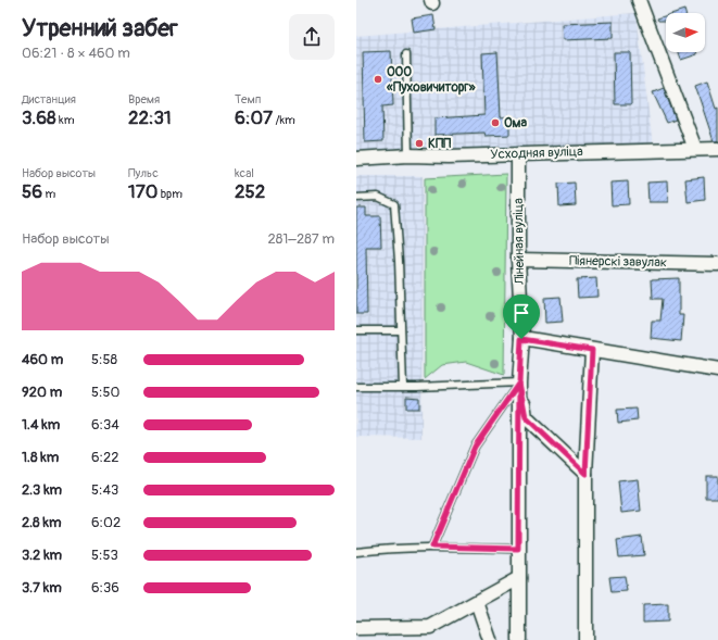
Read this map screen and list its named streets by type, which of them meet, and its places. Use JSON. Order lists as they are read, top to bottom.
{
  "streets": {
    "street": ["Усходняя вуліца", "Лінейная вуліца", "Піянерскі завулак"]
  },
  "crossings": [
    ["Усходняя вуліца", "Лінейная вуліца"],
    ["Лінейная вуліца", "Піянерскі завулак"]
  ],
  "places": ["ООО «Пуховичиторг»", "Ома", "КПП"],
  "north": "right",
  "page": {
    "heading": ["Утренний забег", "06:21 · 8 × 460 m"],
    "stats": [
      ["Дистанция", "3.68 km"],
      ["Время", "22:31"],
      ["Темп", "6:07 /km"],
      ["Набор высоты", "56 m"],
      ["Пульс", "170 bpm"],
      ["kcal", "252"]
    ],
    "chart": ["Набор высоты", "281–287 m"],
    "list": [
      {
        "name": "460 m",
        "note": "5:58"
      },
      {
        "name": "920 m",
        "note": "5:50"
      },
      {
        "name": "1.4 km",
        "note": "6:34"
      },
      {
        "name": "1.8 km",
        "note": "6:22"
      },
      {
        "name": "2.3 km",
        "note": "5:43"
      },
      {
        "name": "2.8 km",
        "note": "6:02"
      },
      {
        "name": "3.2 km",
        "note": "5:53"
      },
      {
        "name": "3.7 km",
        "note": "6:36"
      }
    ]
  }
}
